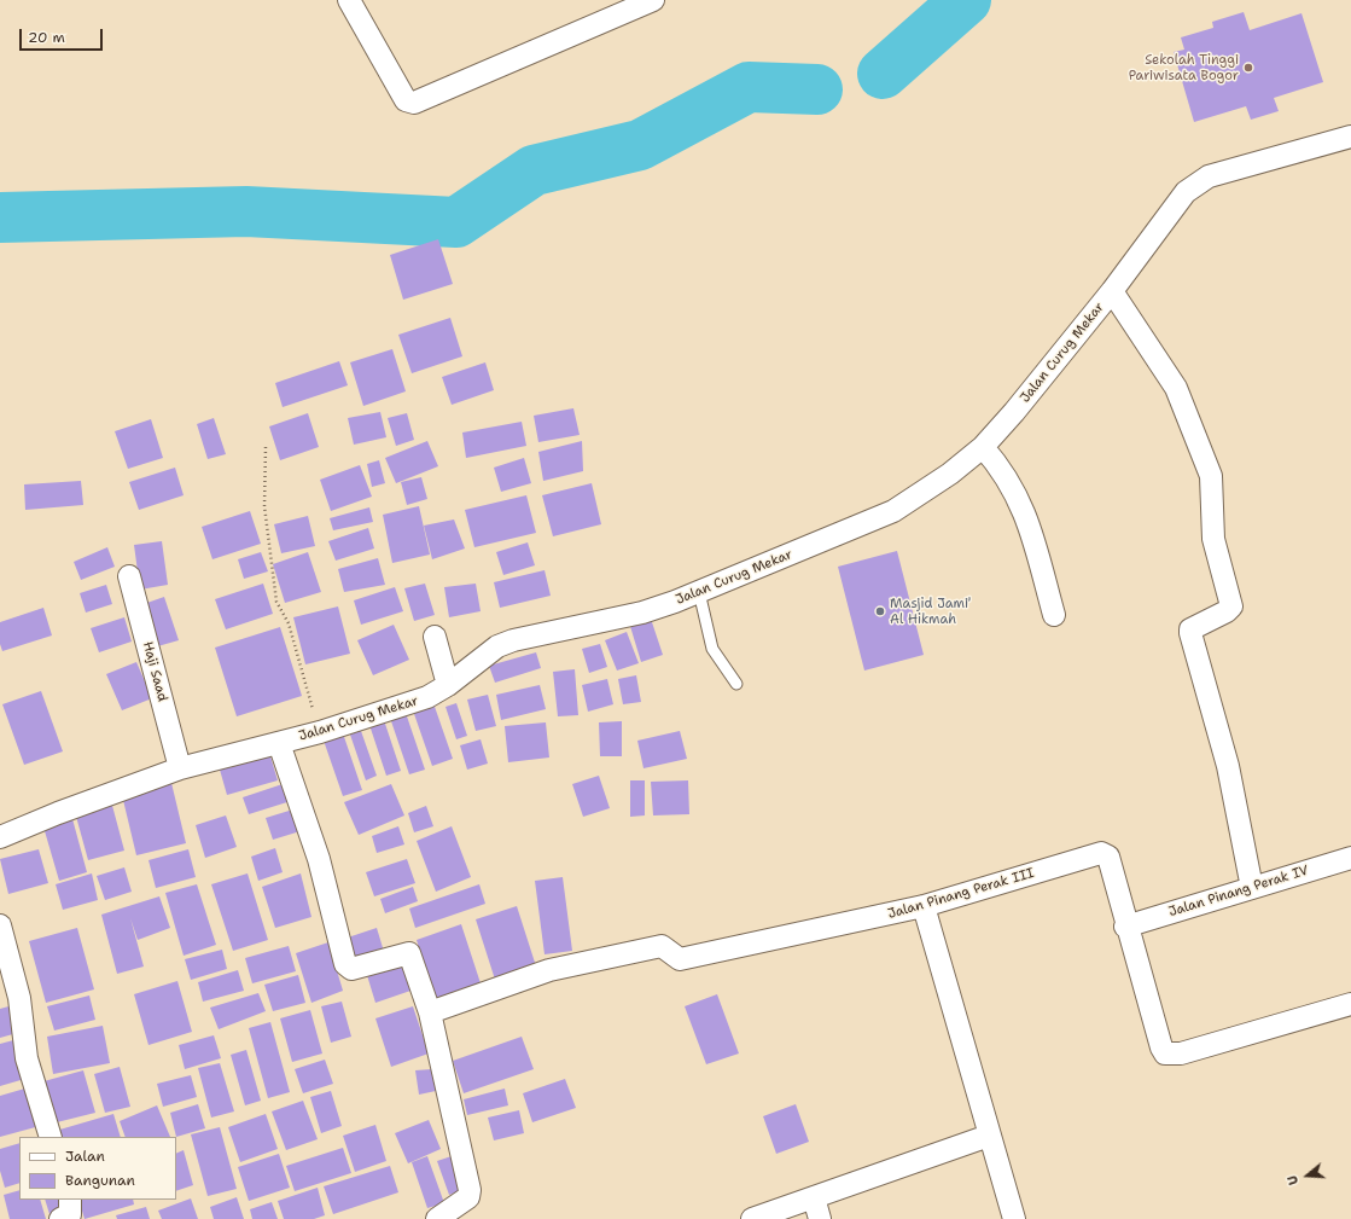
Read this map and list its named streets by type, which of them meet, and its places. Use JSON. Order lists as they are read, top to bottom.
{
  "streets": {
    "street": [
      "Jalan Curug Mekar",
      "Haji Saad",
      "Jalan Pinang Perak IV",
      "Jalan Pinang Perak III"
    ]
  },
  "crossings": [
    ["Jalan Curug Mekar", "Haji Saad"],
    ["Jalan Pinang Perak IV", "Jalan Pinang Perak III"]
  ],
  "places": ["Sekolah Tinggi Pariwisata Bogor", "Masjid Jami' Al Hikmah"],
  "legend": ["Jalan", "Bangunan"],
  "scale_bar": "20 m",
  "north": "left"
}
